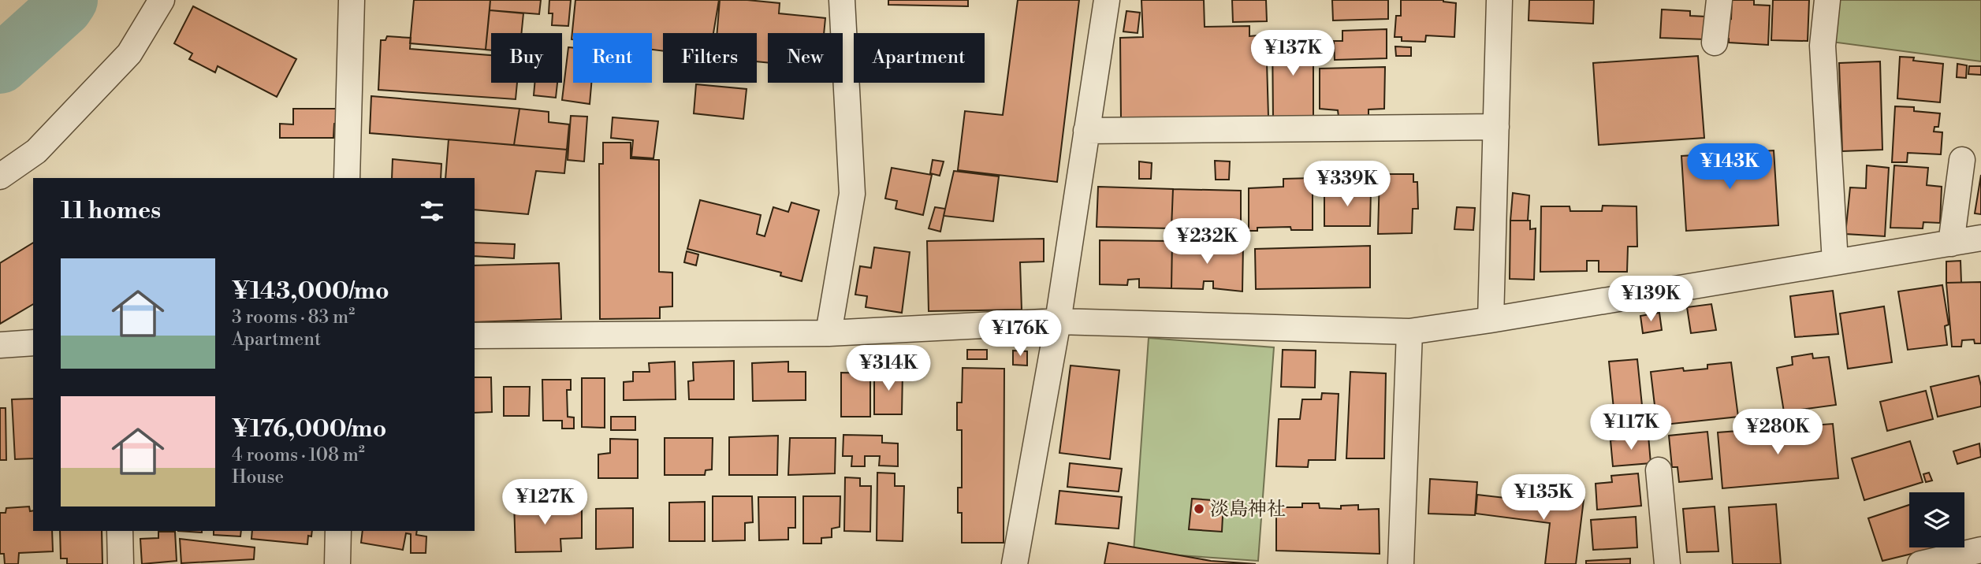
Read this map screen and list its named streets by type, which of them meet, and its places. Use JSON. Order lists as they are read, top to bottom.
{
  "places": ["淡島神社"],
  "page": {
    "price": [
      "¥137K",
      "¥143K",
      "¥339K",
      "¥232K",
      "¥139K",
      "¥176K",
      "¥314K",
      "¥117K",
      "¥280K",
      "¥135K",
      "¥127K"
    ],
    "chip": [
      "Buy",
      "Rent",
      "Filters",
      "New",
      "Apartment"
    ],
    "heading": "11 homes",
    "list": [
      {
        "name": "¥143,000/mo",
        "note": "3 rooms · 83 m² · Apartment"
      },
      {
        "name": "¥176,000/mo",
        "note": "4 rooms · 108 m² · House"
      }
    ]
  }
}
